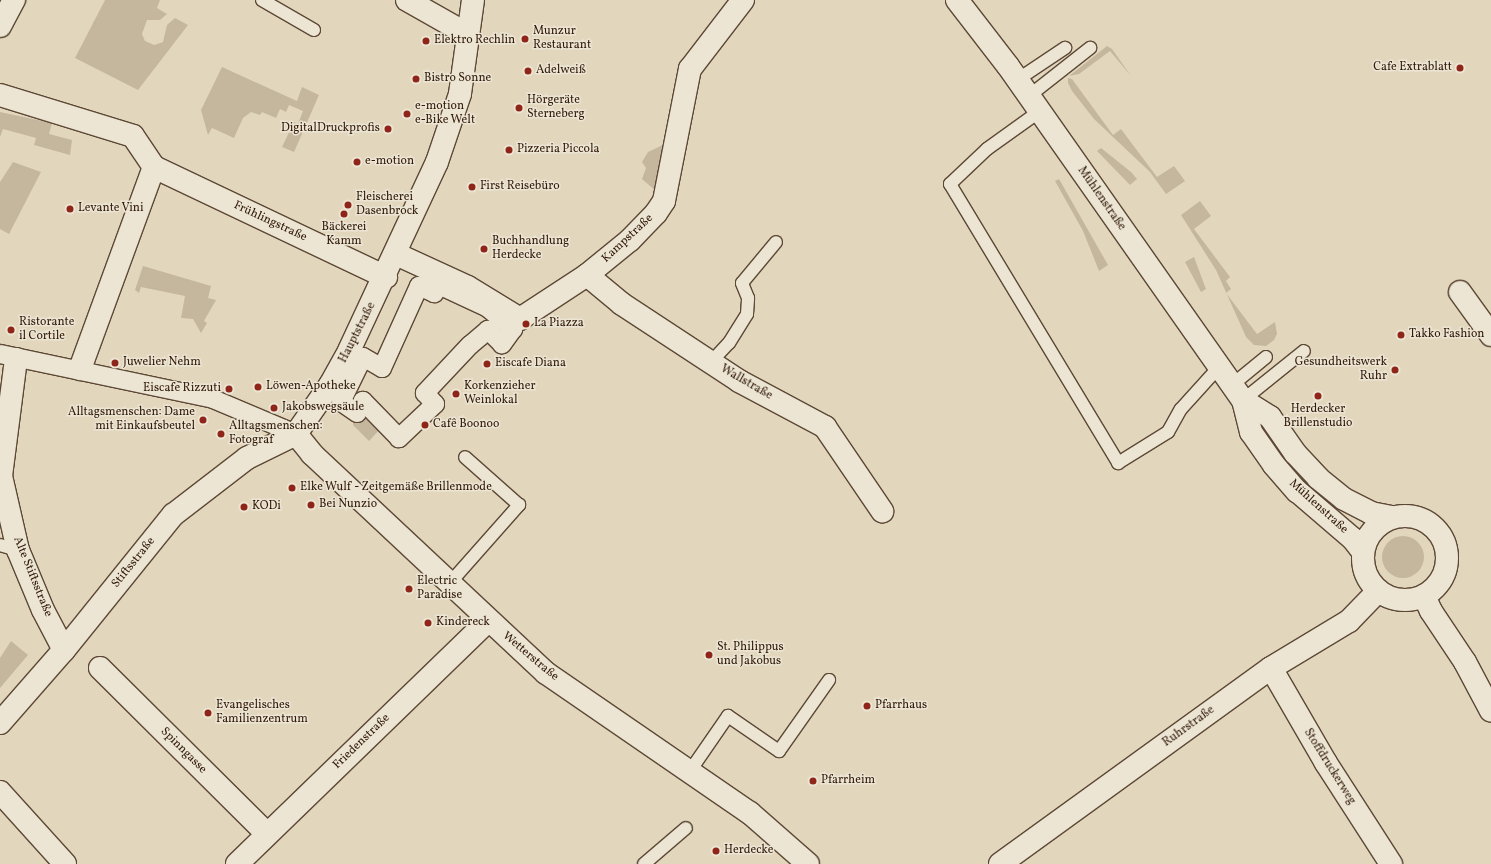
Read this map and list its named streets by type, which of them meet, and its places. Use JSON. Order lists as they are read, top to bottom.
{
  "streets": {
    "street": [
      "Mühlenstraße",
      "Frühlingstraße",
      "Kampstraße",
      "Hauptstraße",
      "Wallstraße",
      "Stiftsstraße",
      "Alte Stiftsstraße",
      "Wetterstraße",
      "Ruhrstraße",
      "Friedenstraße",
      "Spinngasse",
      "Stoffdruckerweg"
    ]
  },
  "crossings": [
    ["Mühlenstraße", "Ruhrstraße"],
    ["Frühlingstraße", "Hauptstraße"],
    ["Kampstraße", "Hauptstraße"],
    ["Kampstraße", "Wallstraße"],
    ["Hauptstraße", "Stiftsstraße"],
    ["Hauptstraße", "Wetterstraße"],
    ["Stiftsstraße", "Alte Stiftsstraße"],
    ["Stiftsstraße", "Wetterstraße"],
    ["Wetterstraße", "Friedenstraße"],
    ["Ruhrstraße", "Stoffdruckerweg"],
    ["Friedenstraße", "Spinngasse"]
  ],
  "places": [
    "Munzur Restaurant",
    "Elektro Rechlin",
    "Cafe Extrablatt",
    "Adelweiß",
    "Bistro Sonne",
    "Hörgeräte Sterneberg",
    "e-motion e-Bike Welt",
    "DigitalDruckprofis",
    "Pizzeria Piccola",
    "e-motion",
    "First Reisebüro",
    "Fleischerei Dasenbrock",
    "Levante Vini",
    "Bäckerei Kamm",
    "Buchhandlung Herdecke",
    "La Piazza",
    "Ristorante il Cortile",
    "Takko Fashion",
    "Juwelier Nehm",
    "Eiscafe Diana",
    "Gesundheitswerk Ruhr",
    "Löwen-Apotheke",
    "Eiscafe Rizzuti",
    "Korkenzieher Weinlokal",
    "Herdecker Brillenstudio",
    "Jakobswegsäule",
    "Alltagsmenschen: Dame mit Einkaufsbeutel",
    "Cafê Boonoo",
    "Alltagsmenschen: Fotograf",
    "Elke Wulf - Zeitgemäße Brillenmode",
    "Bei Nunzio",
    "KODi",
    "Electric Paradise",
    "Kindereck",
    "St. Philippus und Jakobus",
    "Pfarrhaus",
    "Evangelisches Familienzentrum",
    "Pfarrheim",
    "Herdecke"
  ]
}
